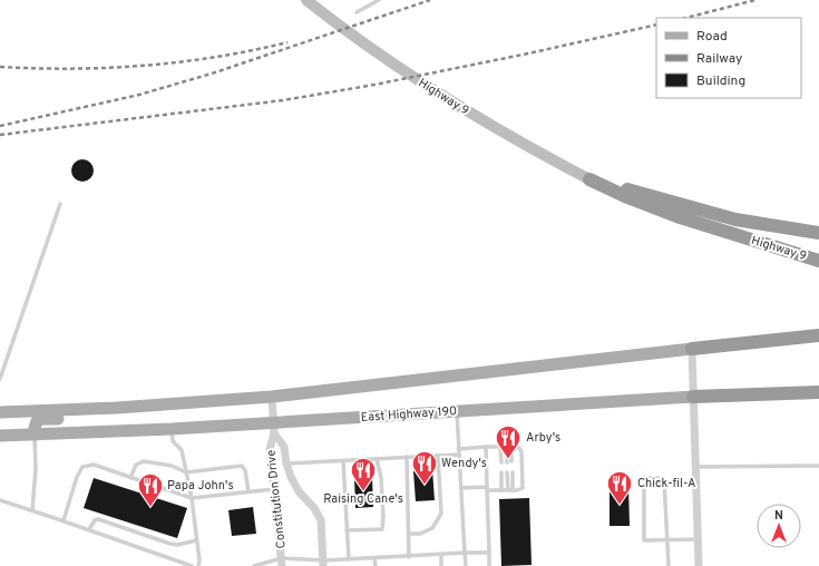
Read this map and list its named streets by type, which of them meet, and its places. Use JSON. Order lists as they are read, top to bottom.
{
  "streets": {
    "highway": ["Highway 9", "East Highway 190"],
    "street": ["Constitution Drive"]
  },
  "crossings": [
    ["East Highway 190", "Constitution Drive"]
  ],
  "places": {
    "restaurant": [
      "Arby's",
      "Wendy's",
      "Raising Cane's",
      "Chick-fil-A",
      "Papa John's"
    ]
  },
  "legend": ["Road", "Railway", "Building"],
  "north": "top"
}
